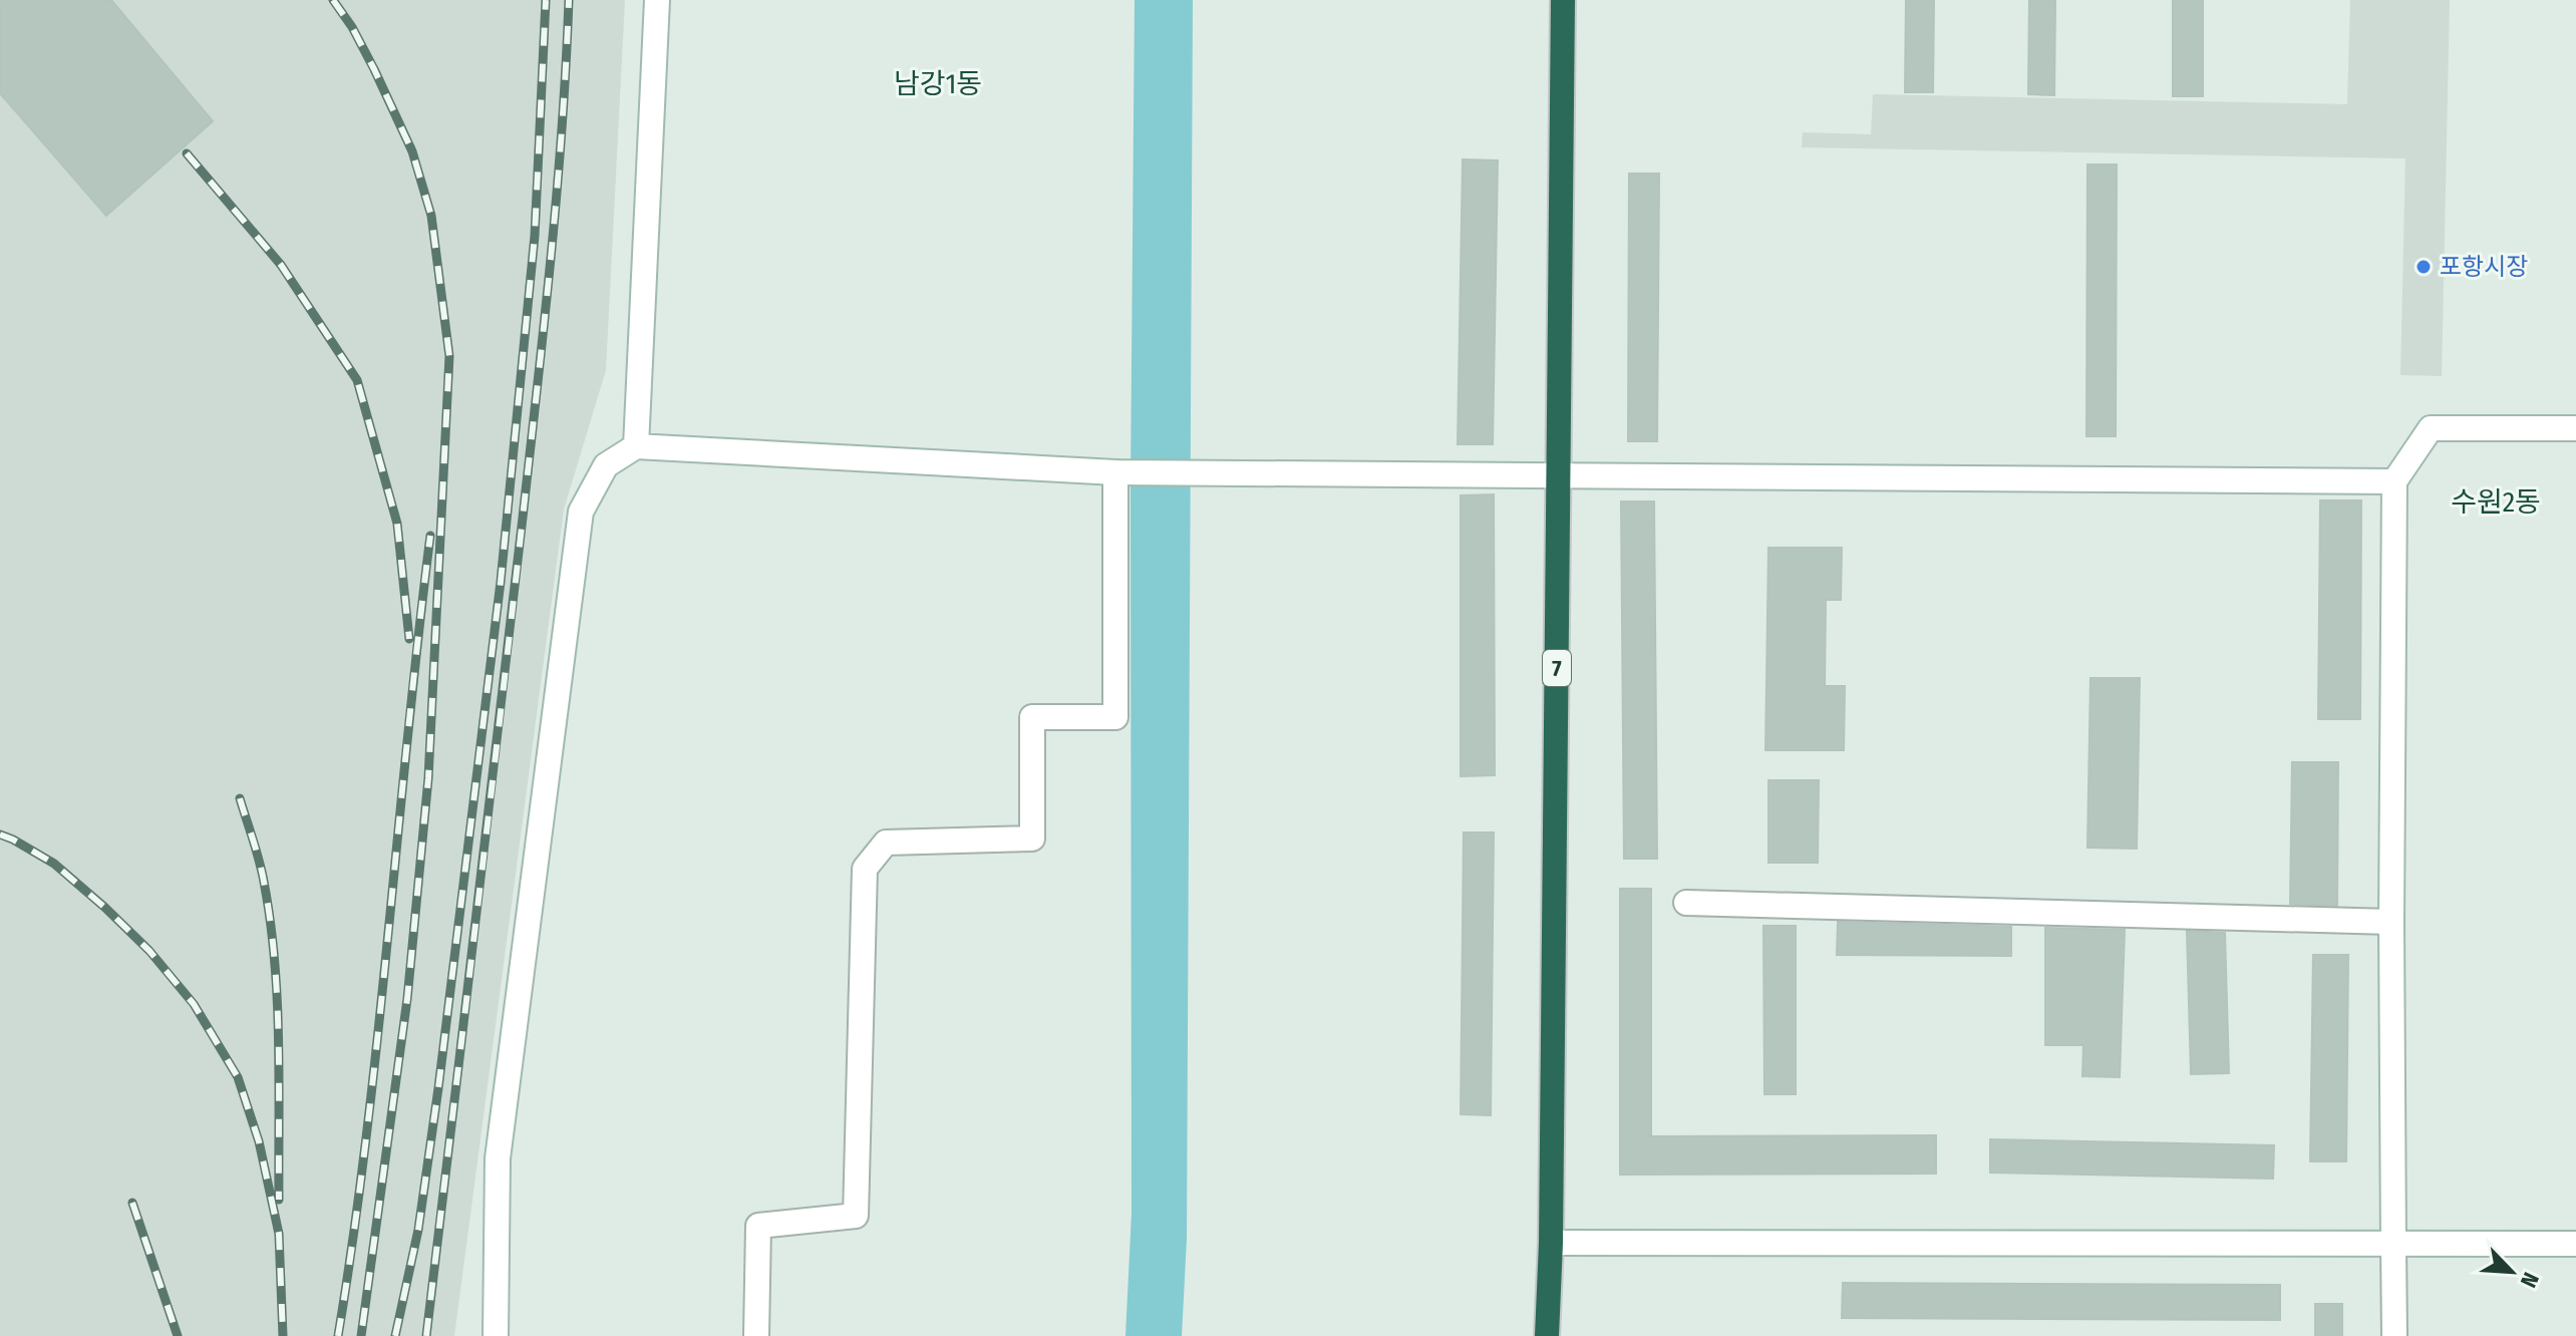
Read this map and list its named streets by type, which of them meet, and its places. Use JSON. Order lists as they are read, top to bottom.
{
  "streets": {
    "highway": ["7"]
  },
  "districts": ["남강1동", "수원2동"],
  "places": ["포항시장"],
  "north": "bottom right"
}
